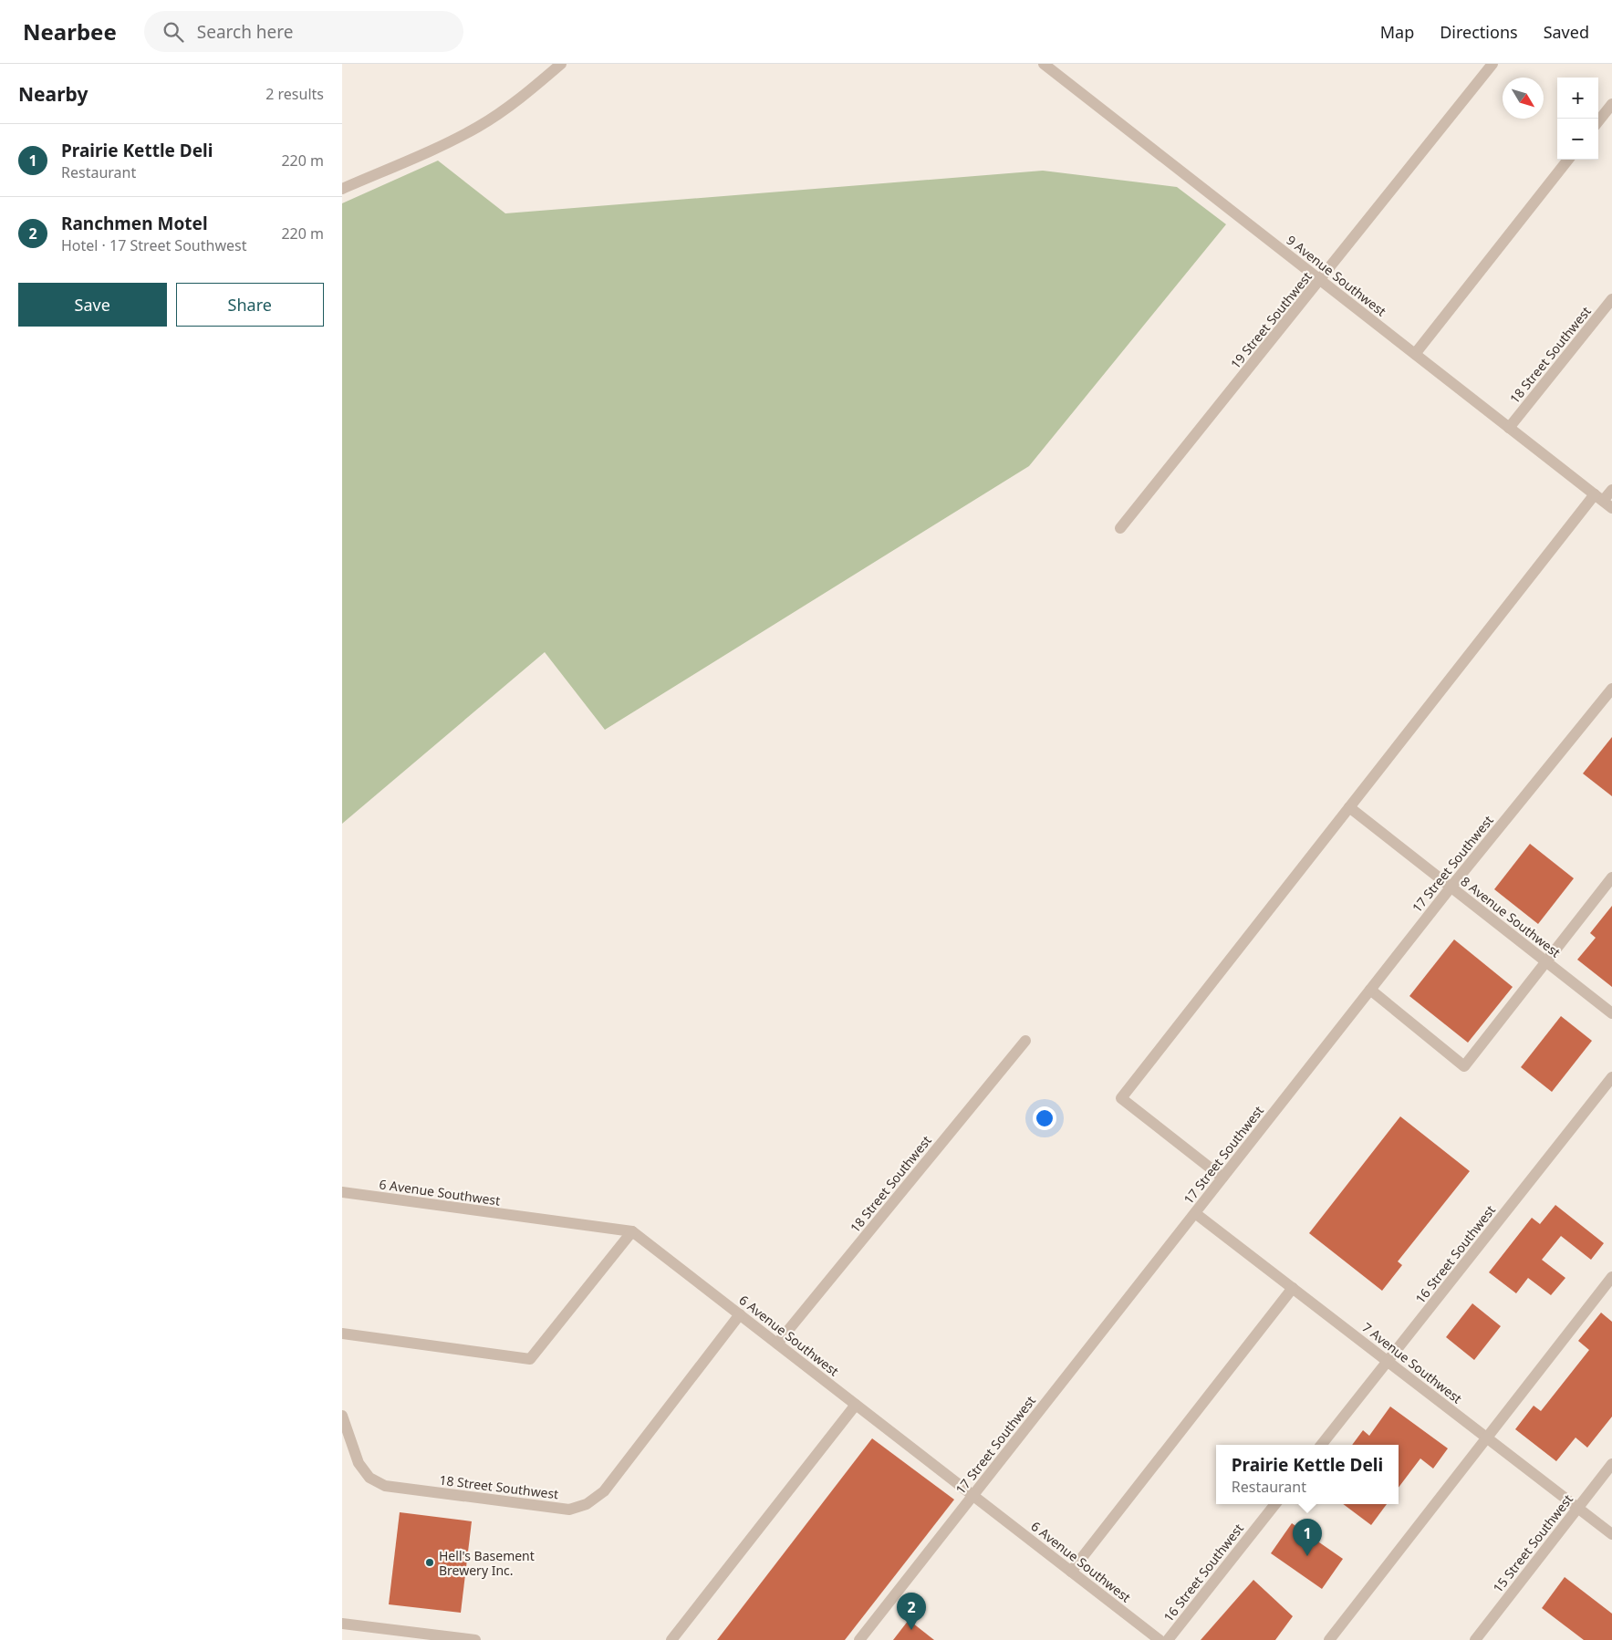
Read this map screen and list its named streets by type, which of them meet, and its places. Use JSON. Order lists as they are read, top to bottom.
{
  "streets": {
    "street": [
      "9 Avenue Southwest",
      "19 Street Southwest",
      "18 Street Southwest",
      "17 Street Southwest",
      "8 Avenue Southwest",
      "6 Avenue Southwest",
      "16 Street Southwest",
      "7 Avenue Southwest",
      "15 Street Southwest"
    ]
  },
  "crossings": [
    ["9 Avenue Southwest", "19 Street Southwest"],
    ["9 Avenue Southwest", "18 Street Southwest"],
    ["18 Street Southwest", "6 Avenue Southwest"],
    ["17 Street Southwest", "8 Avenue Southwest"],
    ["17 Street Southwest", "6 Avenue Southwest"],
    ["17 Street Southwest", "7 Avenue Southwest"],
    ["16 Street Southwest", "7 Avenue Southwest"],
    ["7 Avenue Southwest", "15 Street Southwest"]
  ],
  "places": ["Hell's Basement Brewery Inc."],
  "north": "bottom right",
  "page": {
    "header": "Nearbee",
    "search": "Search here",
    "nav": ["Map", "Directions", "Saved"],
    "heading": ["Nearby", "2 results"],
    "map_buttons": ["+", "−"],
    "list": [
      {
        "mark": "1",
        "name": "Prairie Kettle Deli",
        "note": "Restaurant",
        "value": "220 m"
      },
      {
        "mark": "2",
        "name": "Ranchmen Motel",
        "note": "Hotel · 17 Street Southwest",
        "value": "220 m"
      }
    ],
    "buttons": ["Save", "Share"],
    "popup": ["Prairie Kettle Deli", "Restaurant"],
    "pins": ["1", "2"]
  }
}
